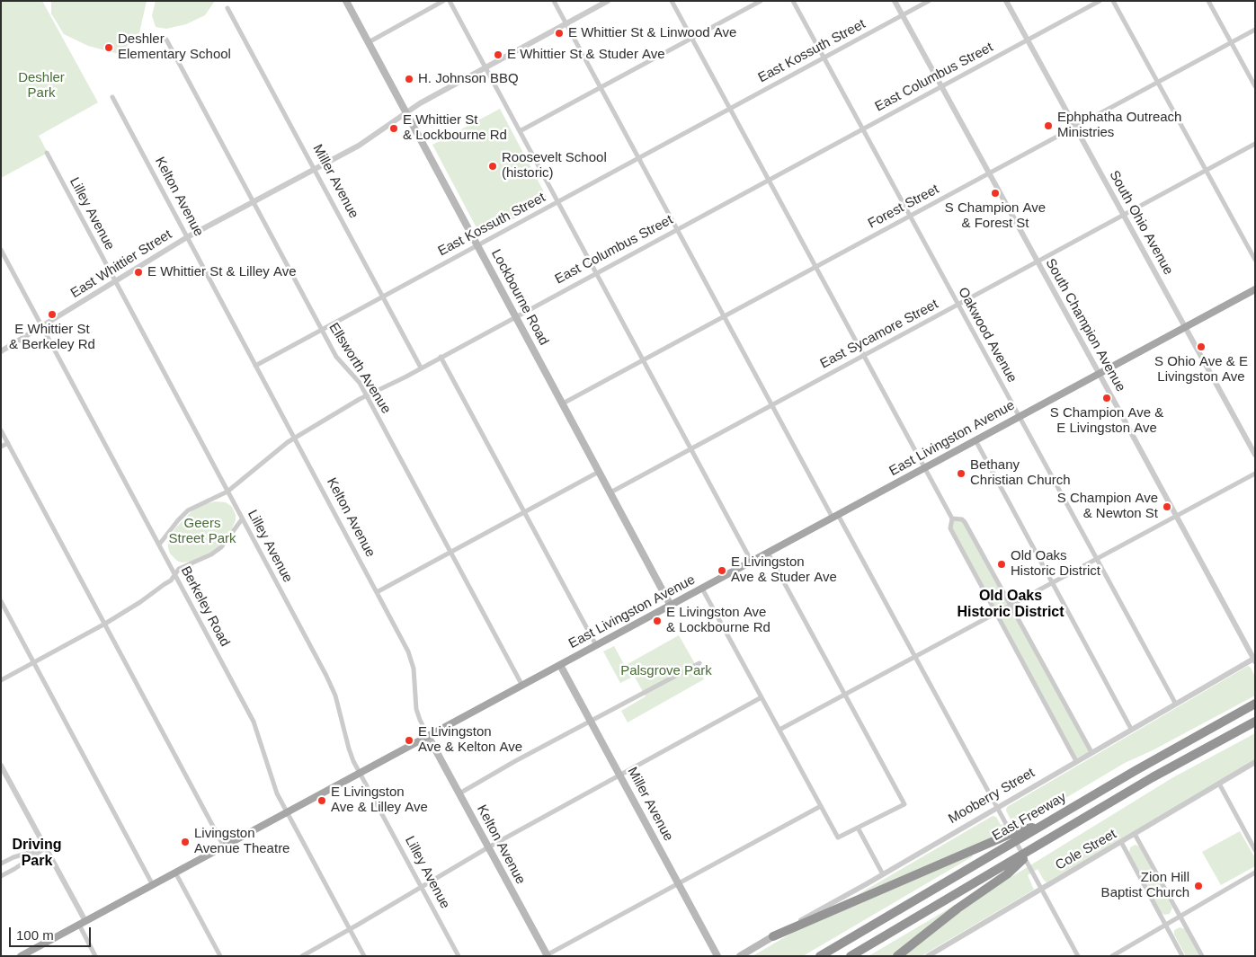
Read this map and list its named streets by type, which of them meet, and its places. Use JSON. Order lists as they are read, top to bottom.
{
  "streets": {
    "highway": ["East Freeway"],
    "main road": [
      "Miller Avenue",
      "Kelton Avenue",
      "Lockbourne Road",
      "East Livingston Avenue",
      "Mooberry Street"
    ],
    "street": [
      "East Kossuth Street",
      "East Columbus Street",
      "Forest Street",
      "Lilley Avenue",
      "South Ohio Avenue",
      "East Whittier Street",
      "South Champion Avenue",
      "East Sycamore Street",
      "Oakwood Avenue",
      "Ellsworth Avenue",
      "Berkeley Road",
      "Cole Street"
    ]
  },
  "crossings": [
    ["East Kossuth Street", "Miller Avenue"],
    ["East Kossuth Street", "Kelton Avenue"],
    ["East Kossuth Street", "Lockbourne Road"],
    ["East Kossuth Street", "South Champion Avenue"],
    ["East Kossuth Street", "Oakwood Avenue"],
    ["East Kossuth Street", "Ellsworth Avenue"],
    ["East Columbus Street", "Miller Avenue"],
    ["East Columbus Street", "Kelton Avenue"],
    ["East Columbus Street", "Lilley Avenue"],
    ["East Columbus Street", "South Ohio Avenue"],
    ["East Columbus Street", "Lockbourne Road"],
    ["East Columbus Street", "South Champion Avenue"],
    ["East Columbus Street", "Oakwood Avenue"],
    ["East Columbus Street", "Ellsworth Avenue"],
    ["East Columbus Street", "Berkeley Road"],
    ["Miller Avenue", "East Whittier Street"],
    ["Miller Avenue", "East Livingston Avenue"],
    ["Kelton Avenue", "East Whittier Street"],
    ["Kelton Avenue", "East Livingston Avenue"],
    ["Forest Street", "South Ohio Avenue"],
    ["Forest Street", "Lockbourne Road"],
    ["Forest Street", "South Champion Avenue"],
    ["Forest Street", "Oakwood Avenue"],
    ["Lilley Avenue", "East Whittier Street"],
    ["Lilley Avenue", "East Livingston Avenue"],
    ["South Ohio Avenue", "East Sycamore Street"],
    ["South Ohio Avenue", "East Livingston Avenue"],
    ["East Whittier Street", "Lockbourne Road"],
    ["East Whittier Street", "Ellsworth Avenue"],
    ["East Whittier Street", "Berkeley Road"],
    ["Lockbourne Road", "East Sycamore Street"],
    ["Lockbourne Road", "East Livingston Avenue"],
    ["South Champion Avenue", "East Sycamore Street"],
    ["South Champion Avenue", "East Livingston Avenue"],
    ["South Champion Avenue", "Mooberry Street"],
    ["East Sycamore Street", "Oakwood Avenue"],
    ["Oakwood Avenue", "East Livingston Avenue"],
    ["Oakwood Avenue", "Mooberry Street"],
    ["Ellsworth Avenue", "East Livingston Avenue"],
    ["East Livingston Avenue", "Berkeley Road"]
  ],
  "districts": ["Old Oaks Historic District", "Driving Park"],
  "parks": ["Deshler Park", "Geers Street Park", "Palsgrove Park"],
  "places": [
    "E Whittier St & Linwood Ave",
    "Deshler Elementary School",
    "E Whittier St & Studer Ave",
    "H. Johnson BBQ",
    "Ephphatha Outreach Ministries",
    "E Whittier St & Lockbourne Rd",
    "Roosevelt School (historic)",
    "S Champion Ave & Forest St",
    "E Whittier St & Lilley Ave",
    "E Whittier St & Berkeley Rd",
    "S Ohio Ave & E Livingston Ave",
    "S Champion Ave & E Livingston Ave",
    "Bethany Christian Church",
    "S Champion Ave & Newton St",
    "Old Oaks Historic District",
    "E Livingston Ave & Studer Ave",
    "E Livingston Ave & Lockbourne Rd",
    "E Livingston Ave & Kelton Ave",
    "E Livingston Ave & Lilley Ave",
    "Livingston Avenue Theatre",
    "Zion Hill Baptist Church"
  ],
  "scale_bar": "100 m"
}
